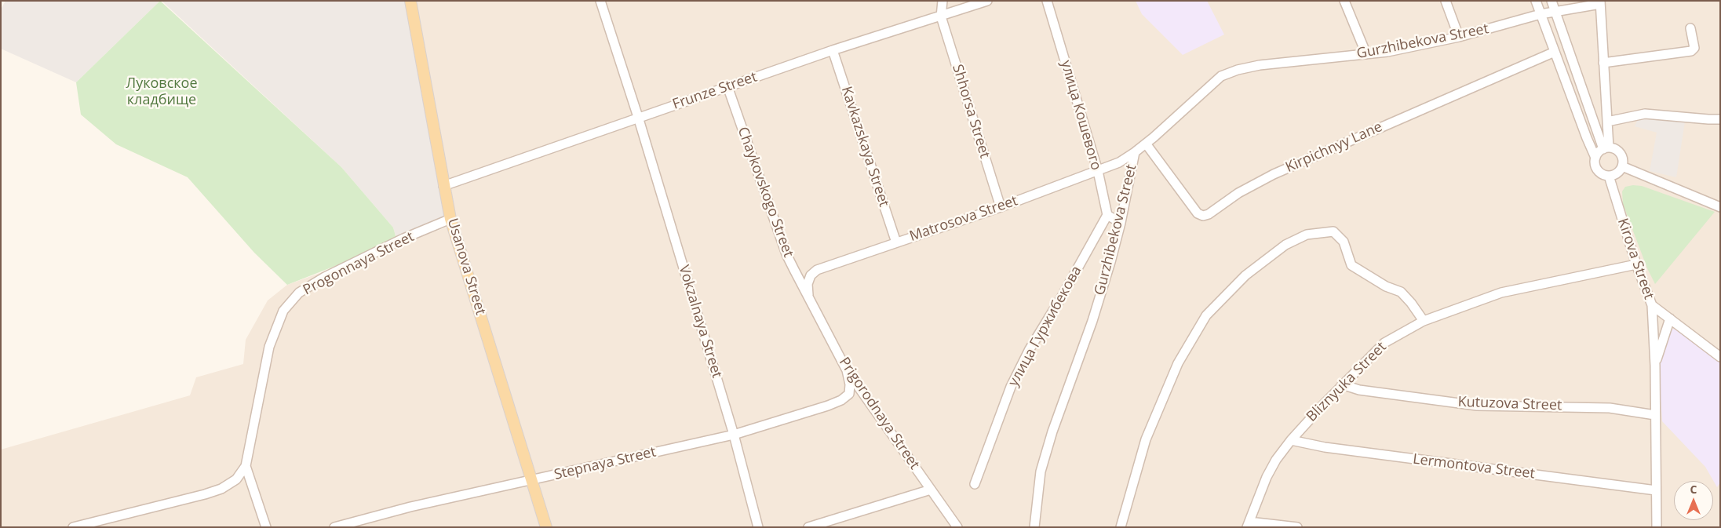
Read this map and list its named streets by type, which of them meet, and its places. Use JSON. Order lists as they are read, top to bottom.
{
  "streets": {
    "main road": ["Usanova Street"],
    "street": [
      "Gurzhibekova Street",
      "Frunze Street",
      "Shhorsa Street",
      "улица Кошевого",
      "Kavkazskaya Street",
      "Kirpichnyy Lane",
      "Chaykovskogo Street",
      "Matrosova Street",
      "Kirova Street",
      "Progonnaya Street",
      "Vokzalnaya Street",
      "улица Гуржибекова",
      "Bliznyuka Street",
      "Kutuzova Street",
      "Prigorodnaya Street",
      "Stepnaya Street",
      "Lermontova Street"
    ]
  },
  "crossings": [
    ["Gurzhibekova Street", "Kirpichnyy Lane"],
    ["Gurzhibekova Street", "Matrosova Street"],
    ["Gurzhibekova Street", "Kirova Street"],
    ["Frunze Street", "Shhorsa Street"],
    ["Frunze Street", "Kavkazskaya Street"],
    ["Frunze Street", "Chaykovskogo Street"],
    ["Frunze Street", "Usanova Street"],
    ["Frunze Street", "Vokzalnaya Street"],
    ["Shhorsa Street", "Matrosova Street"],
    ["улица Кошевого", "Matrosova Street"],
    ["улица Кошевого", "улица Гуржибекова"],
    ["Kavkazskaya Street", "Matrosova Street"],
    ["Kirpichnyy Lane", "Kirova Street"],
    ["Chaykovskogo Street", "Matrosova Street"],
    ["Chaykovskogo Street", "Prigorodnaya Street"],
    ["Matrosova Street", "Prigorodnaya Street"],
    ["Kirova Street", "Bliznyuka Street"],
    ["Progonnaya Street", "Usanova Street"],
    ["Usanova Street", "Stepnaya Street"],
    ["Vokzalnaya Street", "Stepnaya Street"],
    ["Bliznyuka Street", "Kutuzova Street"],
    ["Bliznyuka Street", "Lermontova Street"],
    ["Prigorodnaya Street", "Stepnaya Street"]
  ],
  "parks": ["Луковское кладбище"],
  "north": "top"
}
